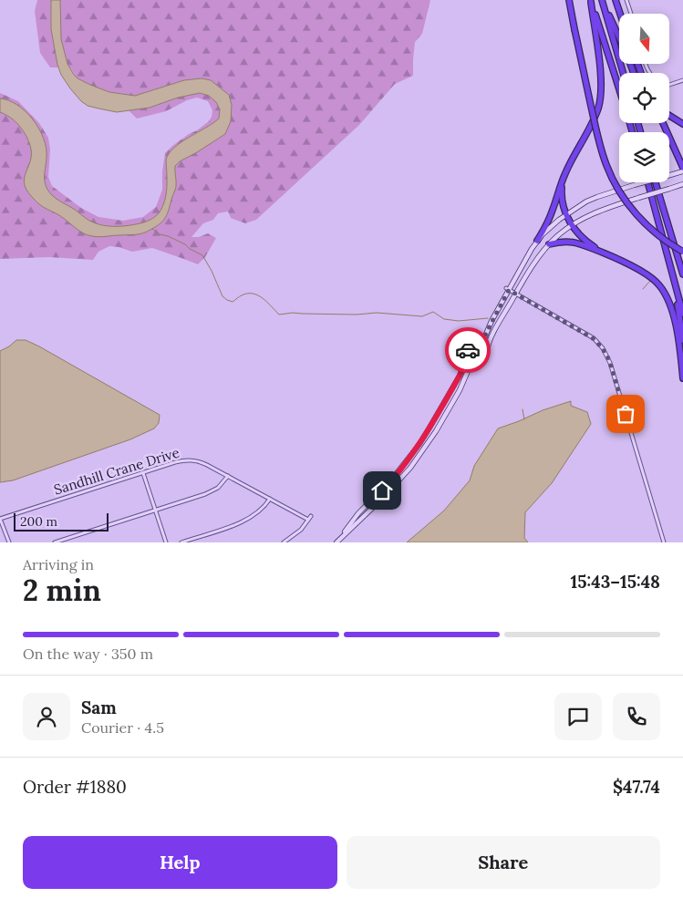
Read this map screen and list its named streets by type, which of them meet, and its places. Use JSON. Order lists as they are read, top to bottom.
{
  "streets": {
    "street": ["Sandhill Crane Drive"]
  },
  "scale_bar": "200 m",
  "north": "bottom",
  "page": {
    "scale": "200 m",
    "heading": ["2 min", "Arriving in", "15:43–15:48"],
    "panel": [
      "Sam",
      "Courier · 4.5",
      "Order #1880",
      "$47.74"
    ],
    "bar": "On the way · 350 m",
    "buttons": ["Help", "Share"]
  }
}
